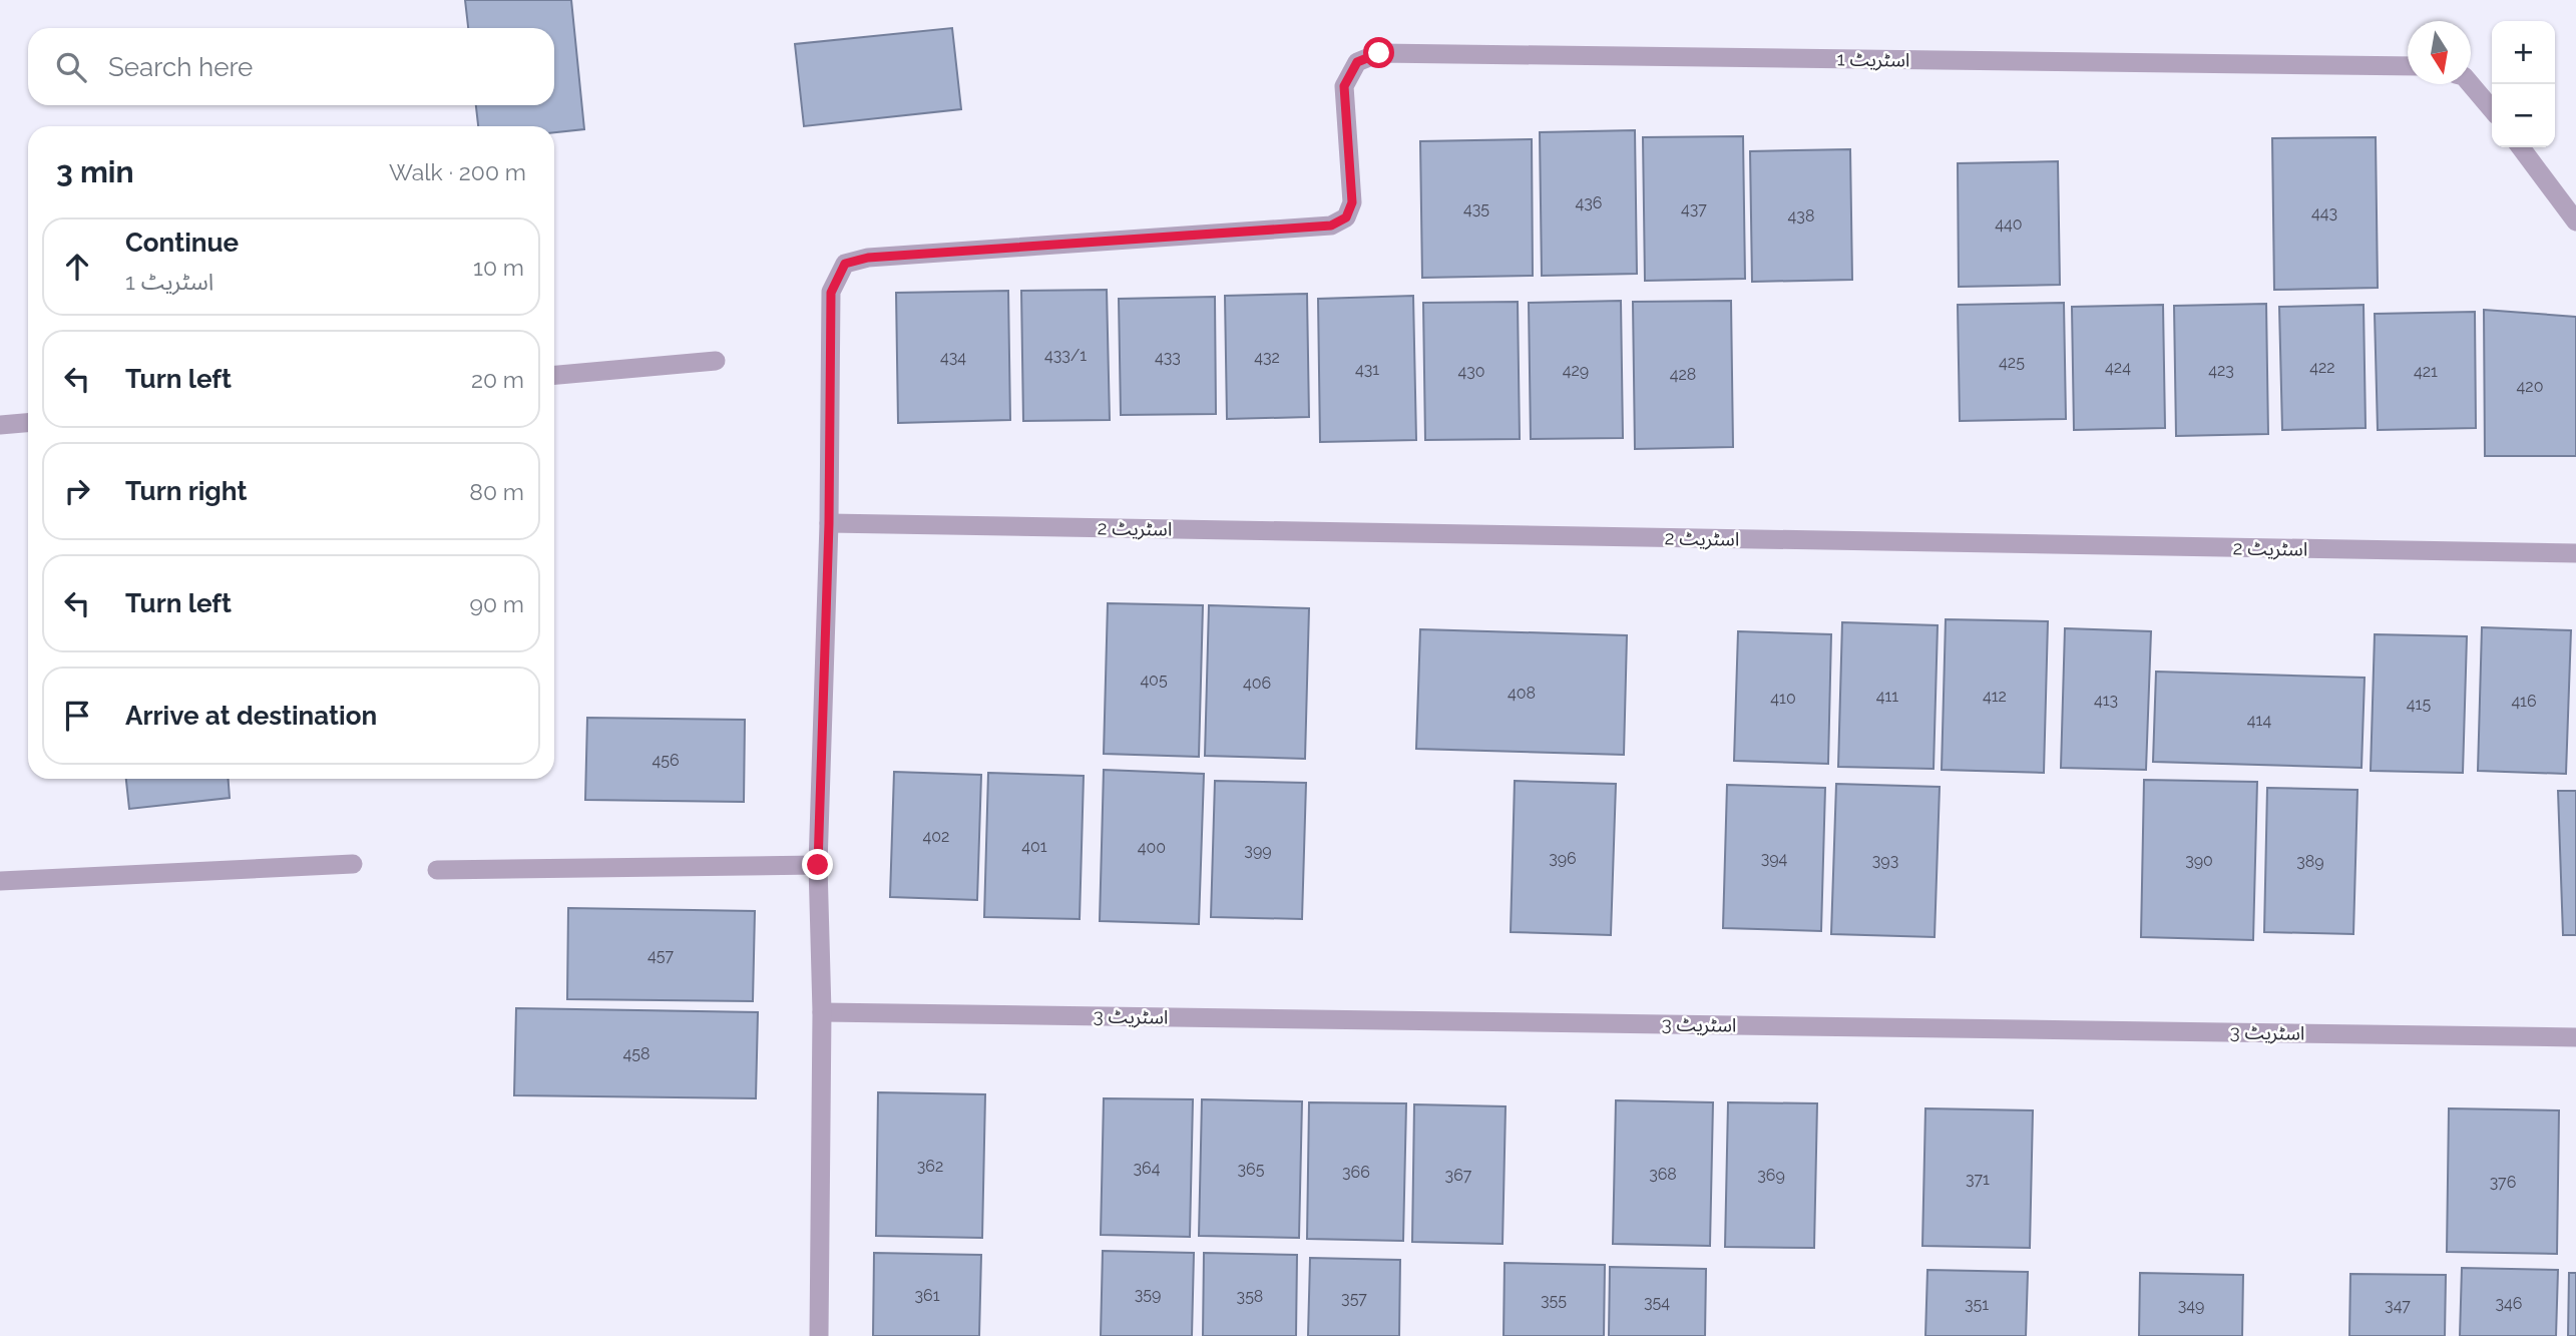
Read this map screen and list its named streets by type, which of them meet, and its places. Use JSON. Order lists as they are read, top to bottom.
{
  "streets": {
    "street": ["اسٹریٹ 1", "اسٹریٹ 2", "اسٹریٹ 3"]
  },
  "crossings": [
    ["اسٹریٹ 1", "اسٹریٹ 2"]
  ],
  "house_numbers": [
    "436",
    "435",
    "437",
    "443",
    "438",
    "440",
    "433/1",
    "434",
    "433",
    "432",
    "425",
    "424",
    "422",
    "431",
    "429",
    "423",
    "430",
    "421",
    "428",
    "420",
    "405",
    "406",
    "408",
    "411",
    "412",
    "410",
    "413",
    "416",
    "415",
    "414",
    "456",
    "402",
    "401",
    "400",
    "399",
    "396",
    "394",
    "393",
    "390",
    "389",
    "457",
    "458",
    "362",
    "364",
    "365",
    "366",
    "368",
    "367",
    "369",
    "371",
    "376",
    "359",
    "361",
    "358",
    "357",
    "355",
    "354",
    "346",
    "351",
    "349",
    "347"
  ],
  "north": "bottom",
  "page": {
    "map_buttons": ["+", "−"],
    "search": "Search here",
    "heading": ["3 min", "Walk · 200 m"],
    "list": [
      ["Continue", "اسٹریٹ 1", "10 m"],
      ["Turn left", "20 m"],
      ["Turn right", "80 m"],
      ["Turn left", "90 m"],
      "Arrive at destination"
    ]
  }
}
